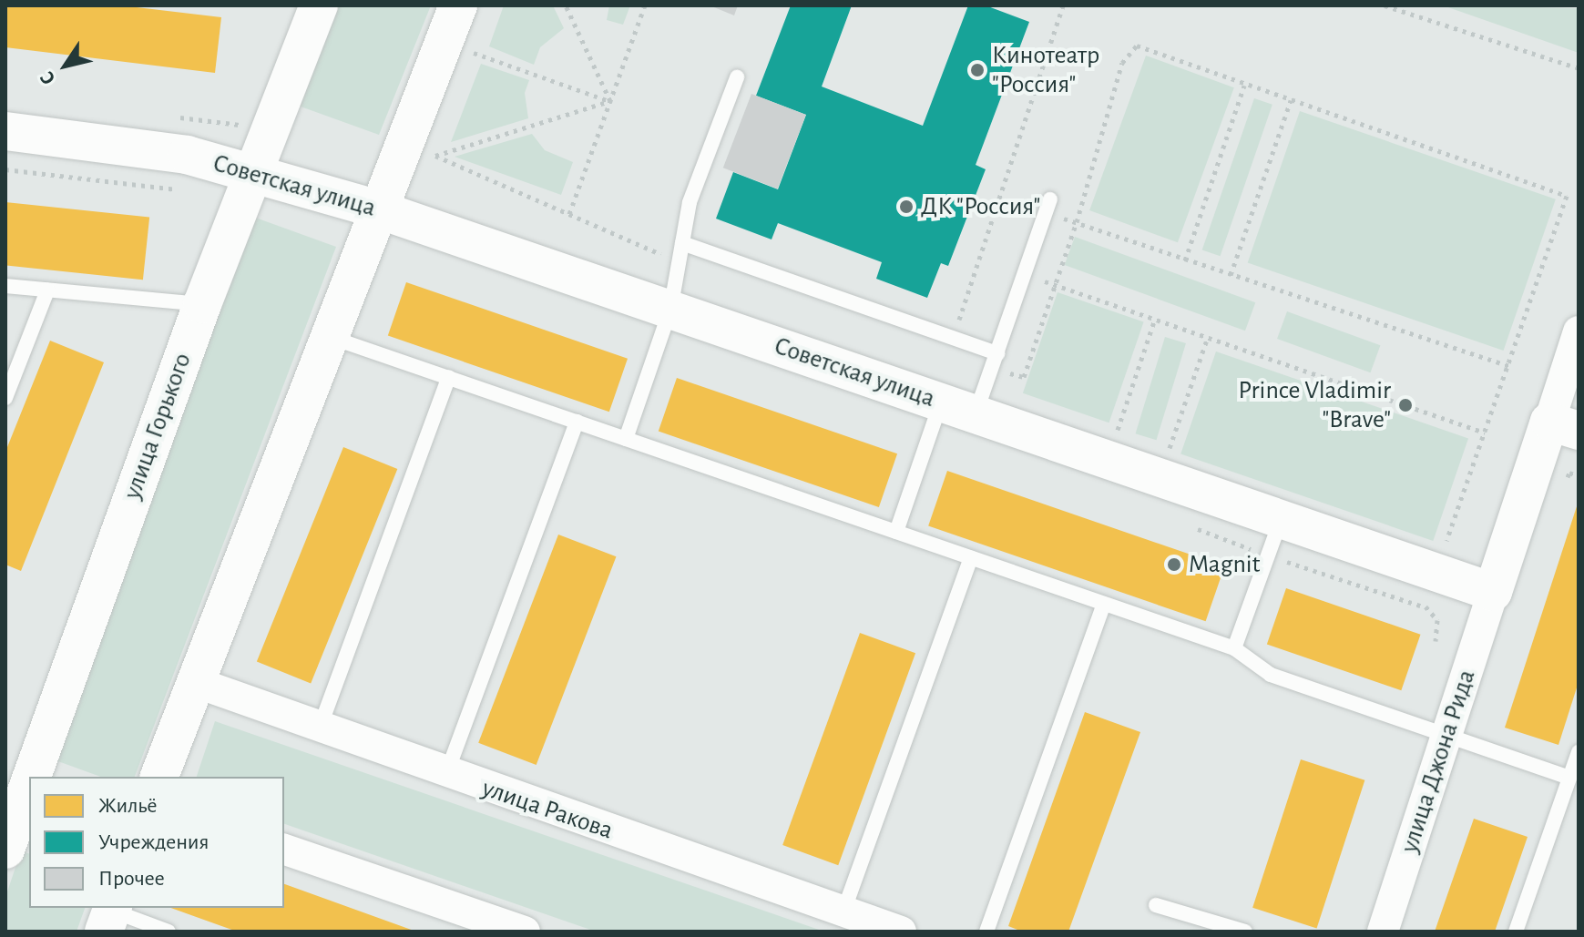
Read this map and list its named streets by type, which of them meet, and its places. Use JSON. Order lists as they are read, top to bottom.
{
  "streets": {
    "street": [
      "Советская улица",
      "улица Горького",
      "улица Джона Рида",
      "улица Ракова"
    ]
  },
  "crossings": [
    ["Советская улица", "улица Горького"],
    ["Советская улица", "улица Джона Рида"]
  ],
  "places": [
    "Кинотеатр \"Россия\"",
    "ДК \"Россия\"",
    "Prince Vladimir \"Brave\"",
    "Magnit"
  ],
  "legend": ["Жильё", "Учреждения", "Прочее"],
  "north": "bottom left"
}
